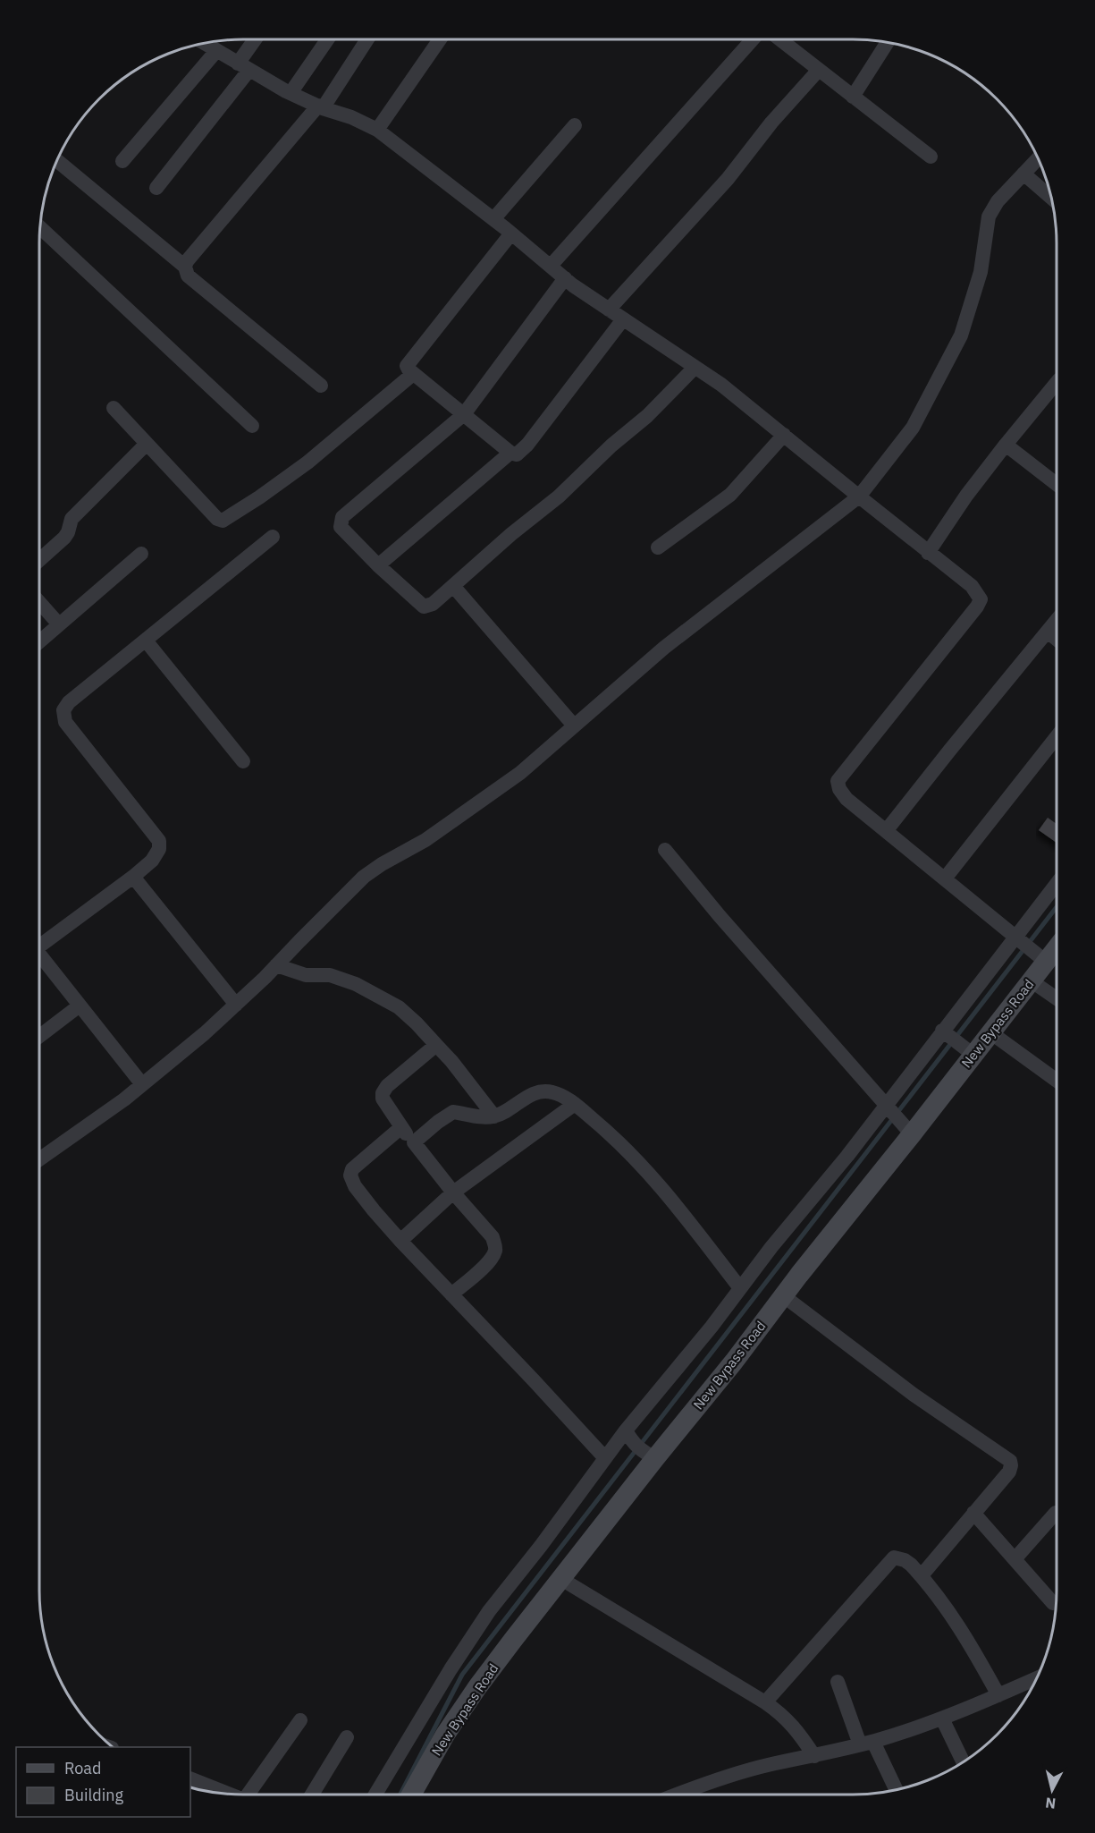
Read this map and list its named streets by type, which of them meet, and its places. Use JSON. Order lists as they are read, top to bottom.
{
  "streets": {
    "main road": ["New Bypass Road"]
  },
  "legend": ["Road", "Building"],
  "north": "bottom"
}
